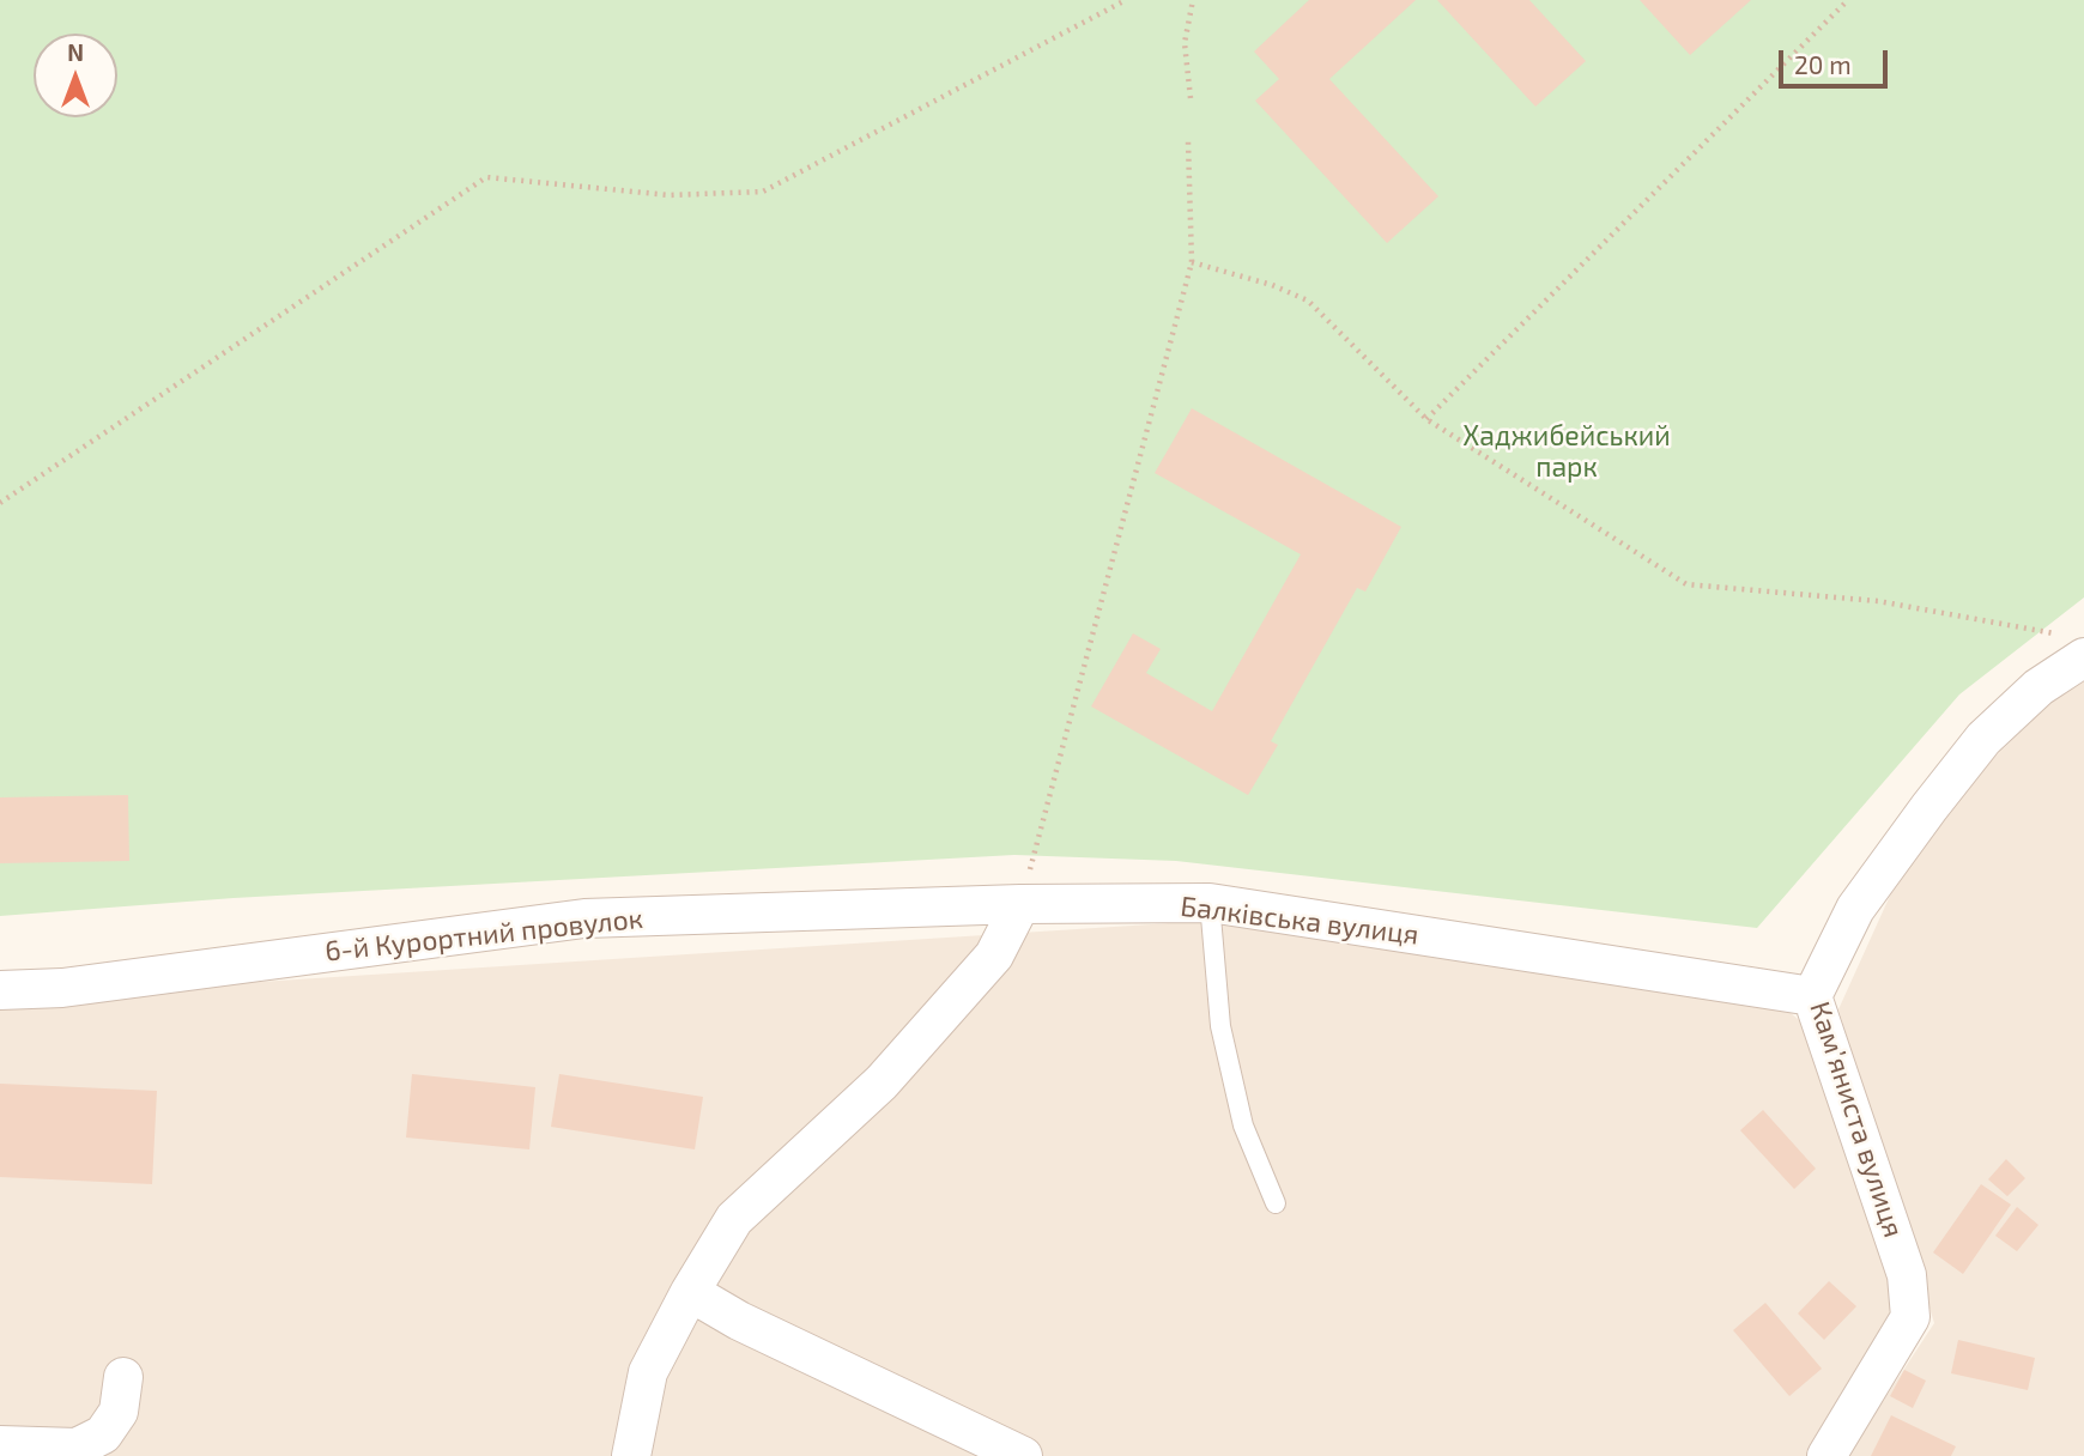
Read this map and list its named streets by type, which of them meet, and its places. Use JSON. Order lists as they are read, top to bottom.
{
  "streets": {
    "street": ["Балківська вулиця", "6-й Курортний провулок", "Камʼяниста вулиця"]
  },
  "crossings": [
    ["Балківська вулиця", "6-й Курортний провулок"],
    ["Балківська вулиця", "Камʼяниста вулиця"]
  ],
  "parks": ["Хаджибейський парк"],
  "scale_bar": "20 m",
  "north": "top"
}
